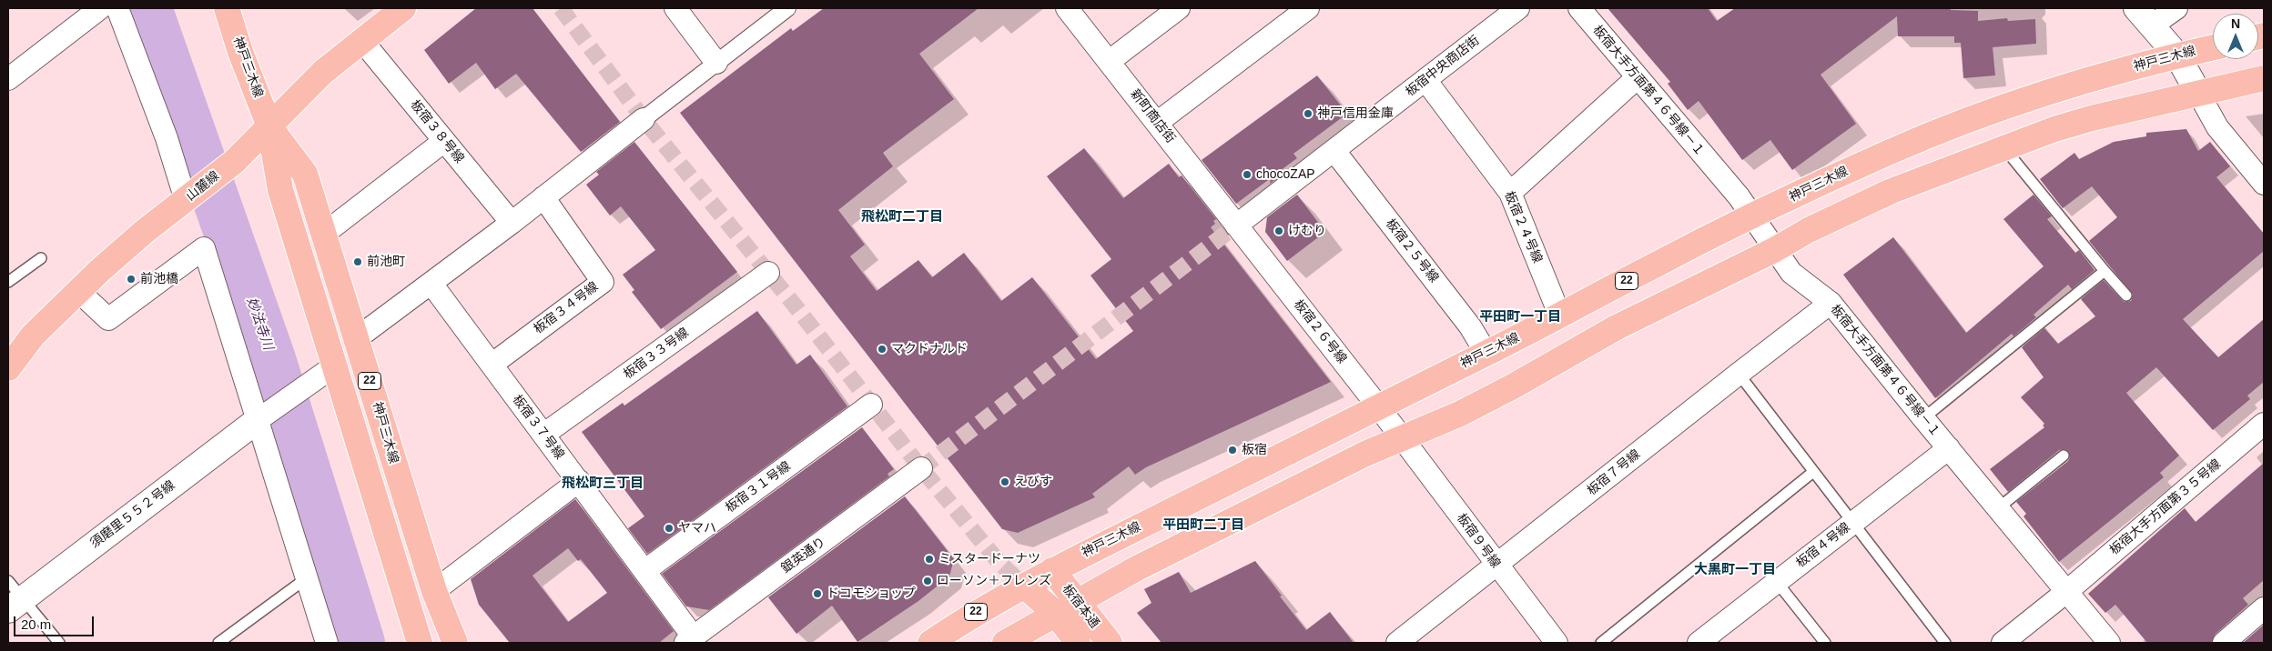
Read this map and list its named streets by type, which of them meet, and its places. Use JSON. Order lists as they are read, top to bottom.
{
  "streets": {
    "main road": [
      "神戸三木線",
      "山麓線",
      "22",
      "板宿本通"
    ],
    "street": [
      "板宿中央商店街",
      "板宿大手方面第４６号線－１",
      "新町商店街",
      "板宿３８号線",
      "板宿２４号線",
      "板宿２５号線",
      "板宿３４号線",
      "板宿２６号線",
      "板宿３３号線",
      "板宿３７号線",
      "板宿７号線",
      "板宿３１号線",
      "板宿大手方面第３５号線",
      "須磨里５５２号線",
      "板宿９号線",
      "板宿４号線",
      "銀英通り"
    ]
  },
  "crossings": [
    ["神戸三木線", "板宿大手方面第４６号線－１"],
    ["神戸三木線", "山麓線"],
    ["神戸三木線", "板宿２４号線"],
    ["神戸三木線", "板宿２５号線"],
    ["神戸三木線", "板宿２６号線"],
    ["神戸三木線", "板宿本通"],
    ["板宿中央商店街", "新町商店街"],
    ["板宿中央商店街", "板宿２４号線"],
    ["板宿中央商店街", "板宿２５号線"],
    ["板宿中央商店街", "板宿２６号線"],
    ["板宿大手方面第４６号線－１", "板宿７号線"],
    ["板宿大手方面第４６号線－１", "板宿大手方面第３５号線"],
    ["板宿大手方面第４６号線－１", "板宿４号線"],
    ["新町商店街", "板宿２６号線"],
    ["板宿３８号線", "山麓線"],
    ["板宿３４号線", "板宿３７号線"],
    ["板宿２６号線", "板宿９号線"],
    ["板宿３３号線", "板宿３７号線"],
    ["板宿３７号線", "板宿３１号線"],
    ["板宿３７号線", "銀英通り"],
    ["板宿７号線", "板宿９号線"]
  ],
  "districts": [
    "飛松町二丁目",
    "平田町一丁目",
    "飛松町三丁目",
    "平田町二丁目",
    "大黒町一丁目"
  ],
  "water": ["妙法寺川"],
  "places": [
    "神戸信用金庫",
    "chocoZAP",
    "けむり",
    "前池町",
    "前池橋",
    "マクドナルド",
    "板宿",
    "えびす",
    "ヤマハ",
    "ミスタードーナツ",
    "ローソン＋フレンズ",
    "ドコモショップ"
  ],
  "scale_bar": "20 m",
  "north": "top"
}
